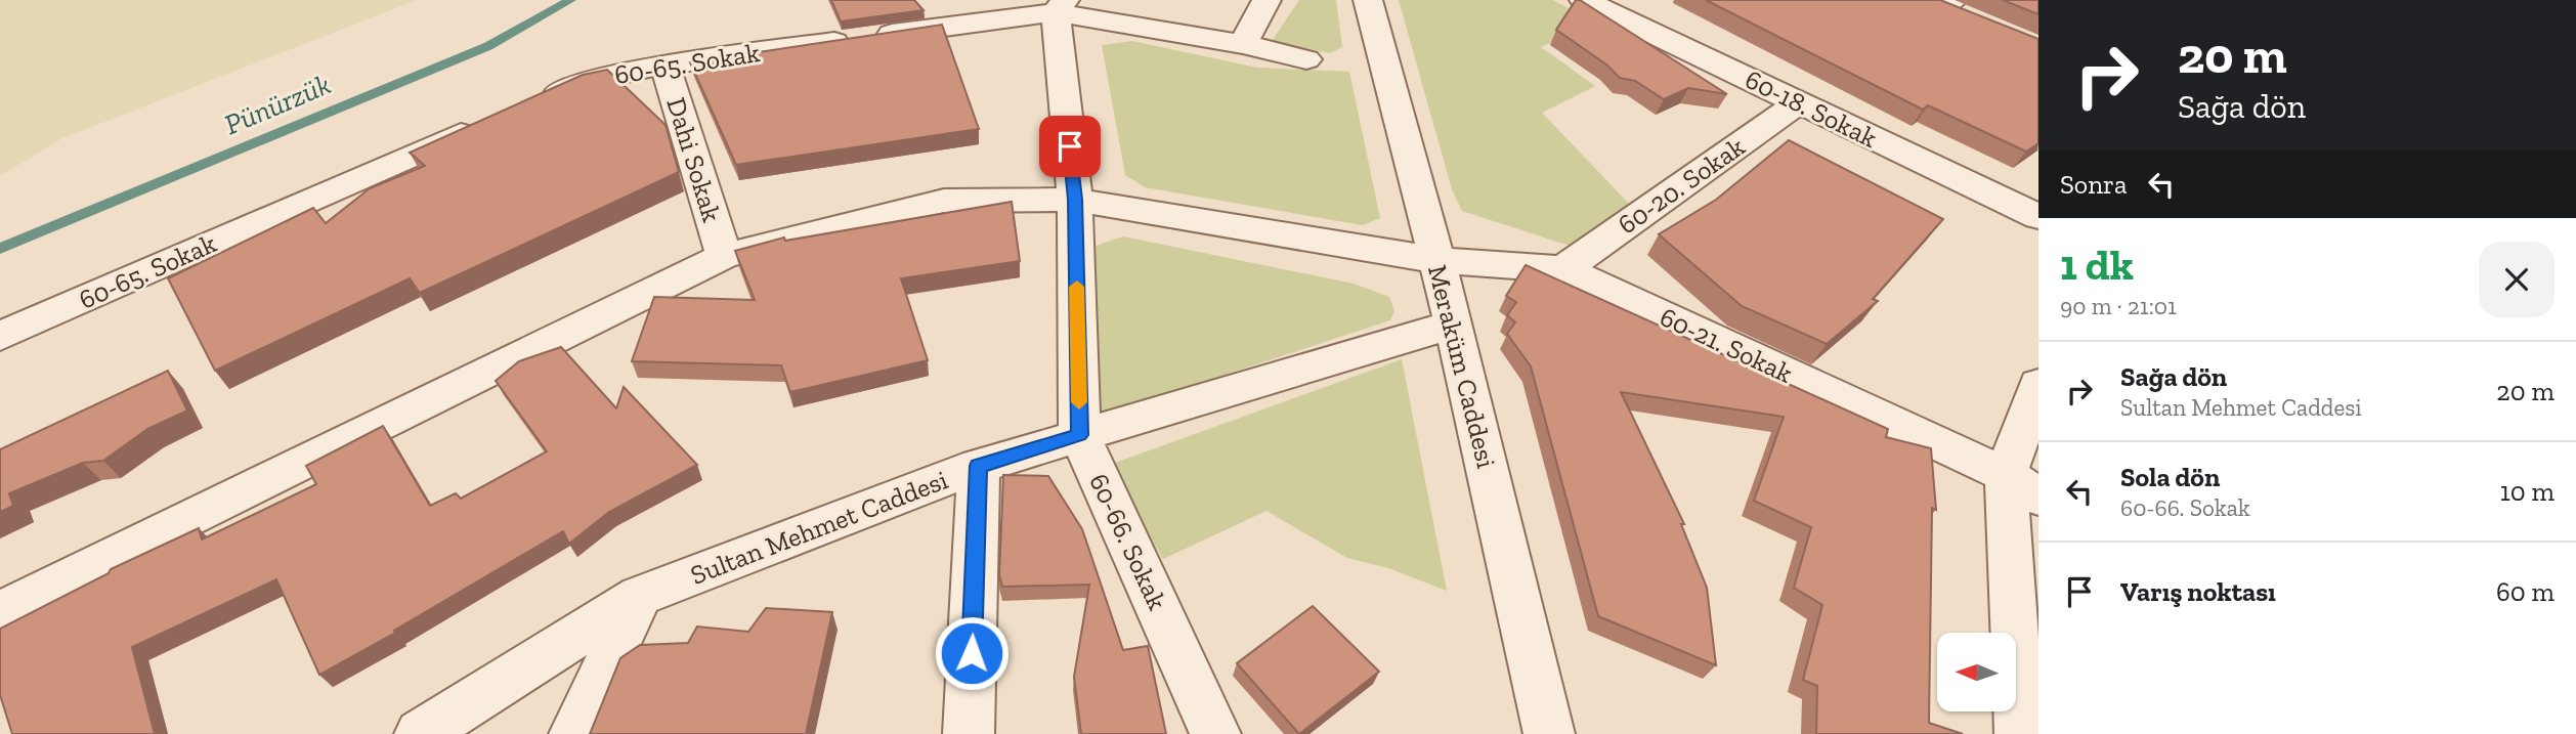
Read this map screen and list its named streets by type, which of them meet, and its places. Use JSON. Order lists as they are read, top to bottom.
{
  "streets": {
    "street": [
      "60-65. Sokak",
      "60-18. Sokak",
      "Dahi Sokak",
      "60-20. Sokak",
      "60-21. Sokak",
      "Meraküm Caddesi",
      "Sultan Mehmet Caddesi",
      "60-66. Sokak"
    ]
  },
  "crossings": [
    ["60-65. Sokak", "Dahi Sokak"],
    ["60-65. Sokak", "60-66. Sokak"],
    ["60-18. Sokak", "60-20. Sokak"],
    ["Dahi Sokak", "60-21. Sokak"],
    ["60-20. Sokak", "60-21. Sokak"],
    ["60-21. Sokak", "Meraküm Caddesi"],
    ["60-21. Sokak", "60-66. Sokak"],
    ["Meraküm Caddesi", "Sultan Mehmet Caddesi"],
    ["Sultan Mehmet Caddesi", "60-66. Sokak"]
  ],
  "water": ["Pünürzük"],
  "north": "left",
  "page": {
    "turn": ["20 m", "Sağa dön"],
    "then": "Sonra",
    "heading": ["1 dk", "90 m · 21:01"],
    "list": [
      {
        "name": "Sağa dön",
        "note": "Sultan Mehmet Caddesi",
        "value": "20 m"
      },
      {
        "name": "Sola dön",
        "note": "60-66. Sokak",
        "value": "10 m"
      },
      {
        "name": "Varış noktası",
        "value": "60 m"
      }
    ]
  }
}
